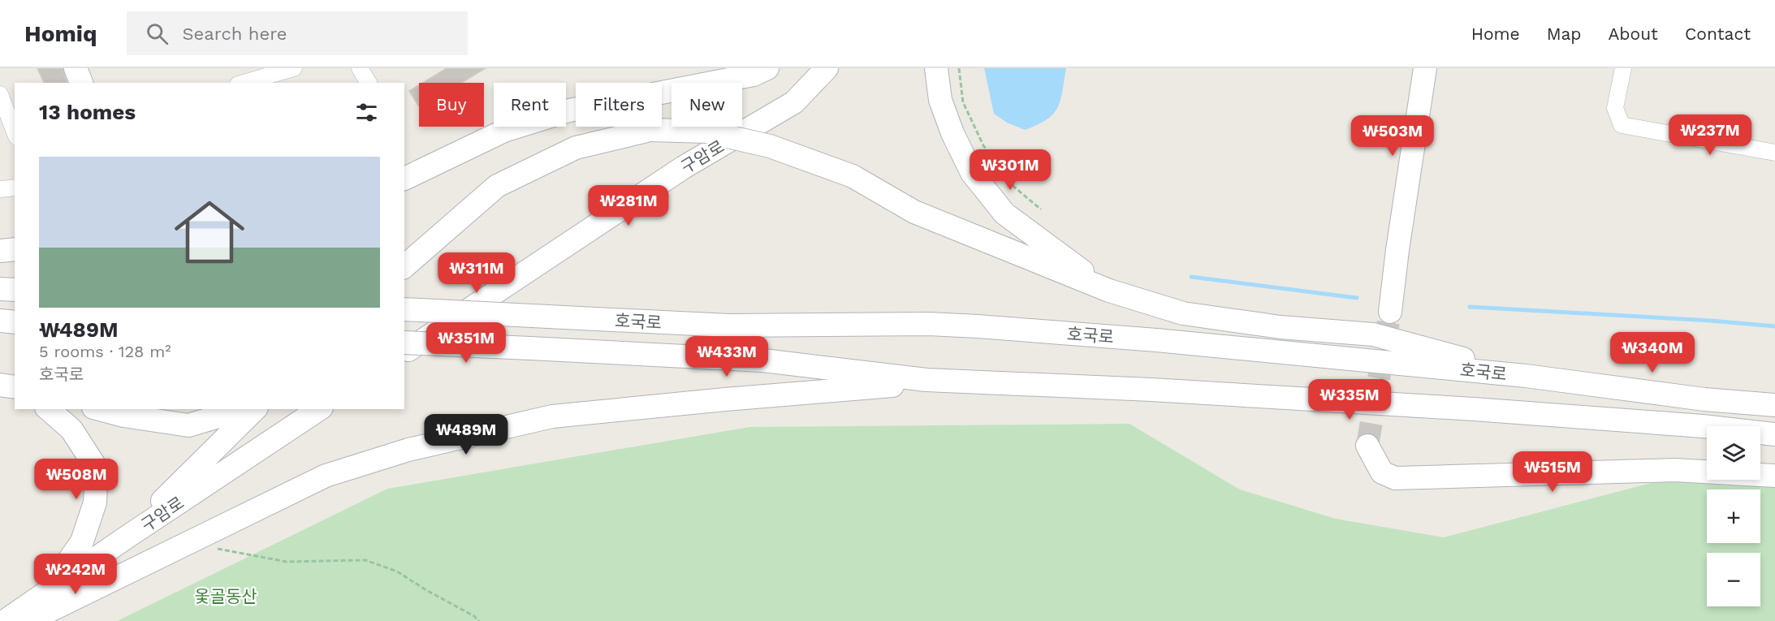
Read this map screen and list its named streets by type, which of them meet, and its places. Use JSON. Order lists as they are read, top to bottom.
{
  "streets": {
    "main road": ["구암로", "호국로"]
  },
  "parks": ["옻골동산"],
  "page": {
    "header": "Homiq",
    "search": "Search here",
    "nav": [
      "Home",
      "Map",
      "About",
      "Contact"
    ],
    "chip": [
      "Buy",
      "Rent",
      "Filters",
      "New"
    ],
    "heading": "13 homes",
    "price": [
      "₩237M",
      "₩503M",
      "₩301M",
      "₩281M",
      "₩311M",
      "₩351M",
      "₩340M",
      "₩433M",
      "₩335M",
      "₩489M",
      "₩515M",
      "₩508M",
      "₩242M"
    ],
    "list": [
      {
        "name": "₩489M",
        "note": "5 rooms · 128 m² · 호국로"
      }
    ],
    "map_buttons": ["+", "−"]
  }
}
